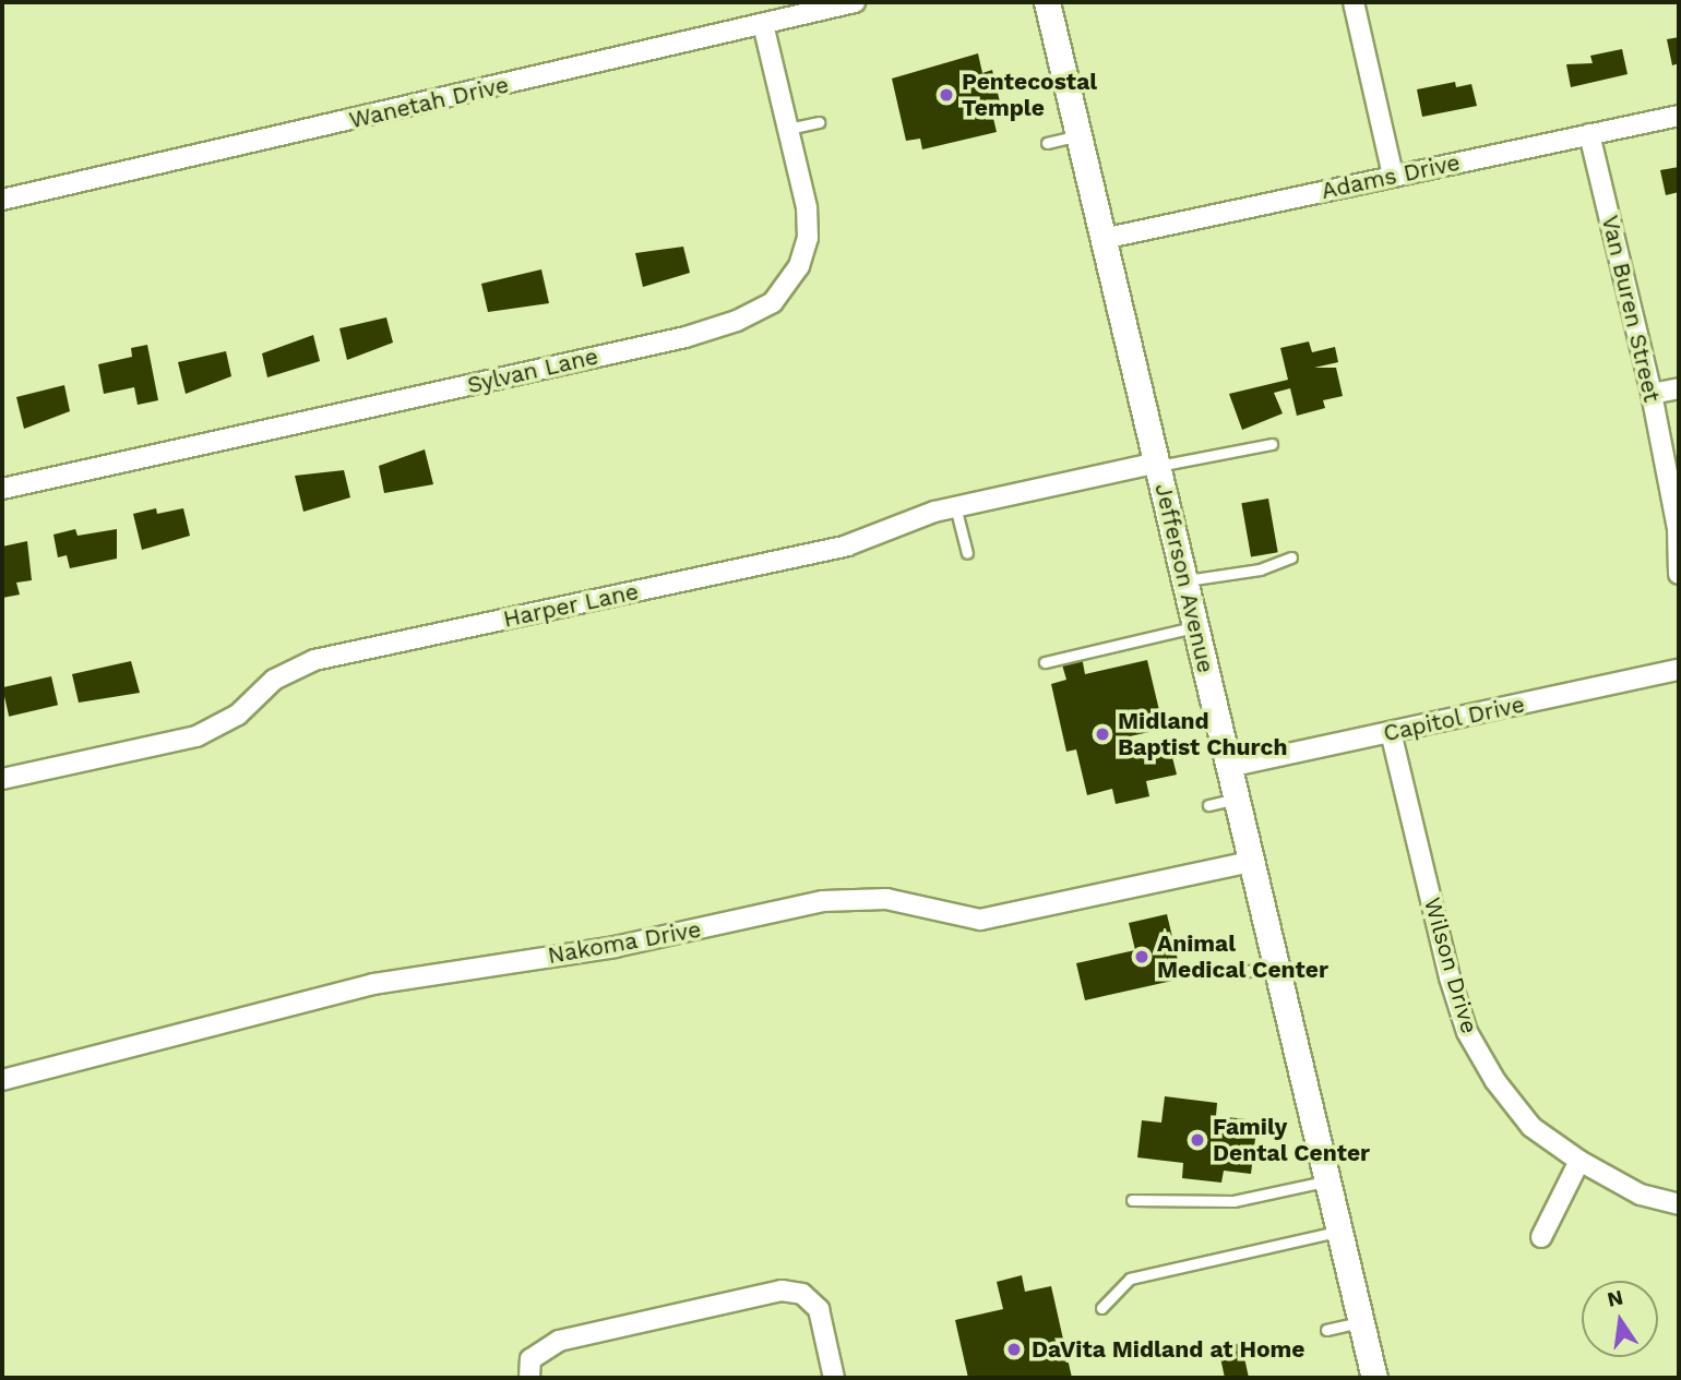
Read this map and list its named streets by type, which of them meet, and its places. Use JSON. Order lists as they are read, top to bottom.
{
  "streets": {
    "street": [
      "Wanetah Drive",
      "Adams Drive",
      "Van Buren Street",
      "Sylvan Lane",
      "Jefferson Avenue",
      "Harper Lane",
      "Capitol Drive",
      "Nakoma Drive",
      "Wilson Drive"
    ]
  },
  "crossings": [
    ["Wanetah Drive", "Sylvan Lane"],
    ["Adams Drive", "Van Buren Street"],
    ["Adams Drive", "Jefferson Avenue"],
    ["Jefferson Avenue", "Harper Lane"],
    ["Jefferson Avenue", "Capitol Drive"],
    ["Jefferson Avenue", "Nakoma Drive"],
    ["Capitol Drive", "Wilson Drive"]
  ],
  "places": [
    "Pentecostal Temple",
    "Midland Baptist Church",
    "Animal Medical Center",
    "Family Dental Center",
    "DaVita Midland at Home"
  ],
  "north": "top"
}
